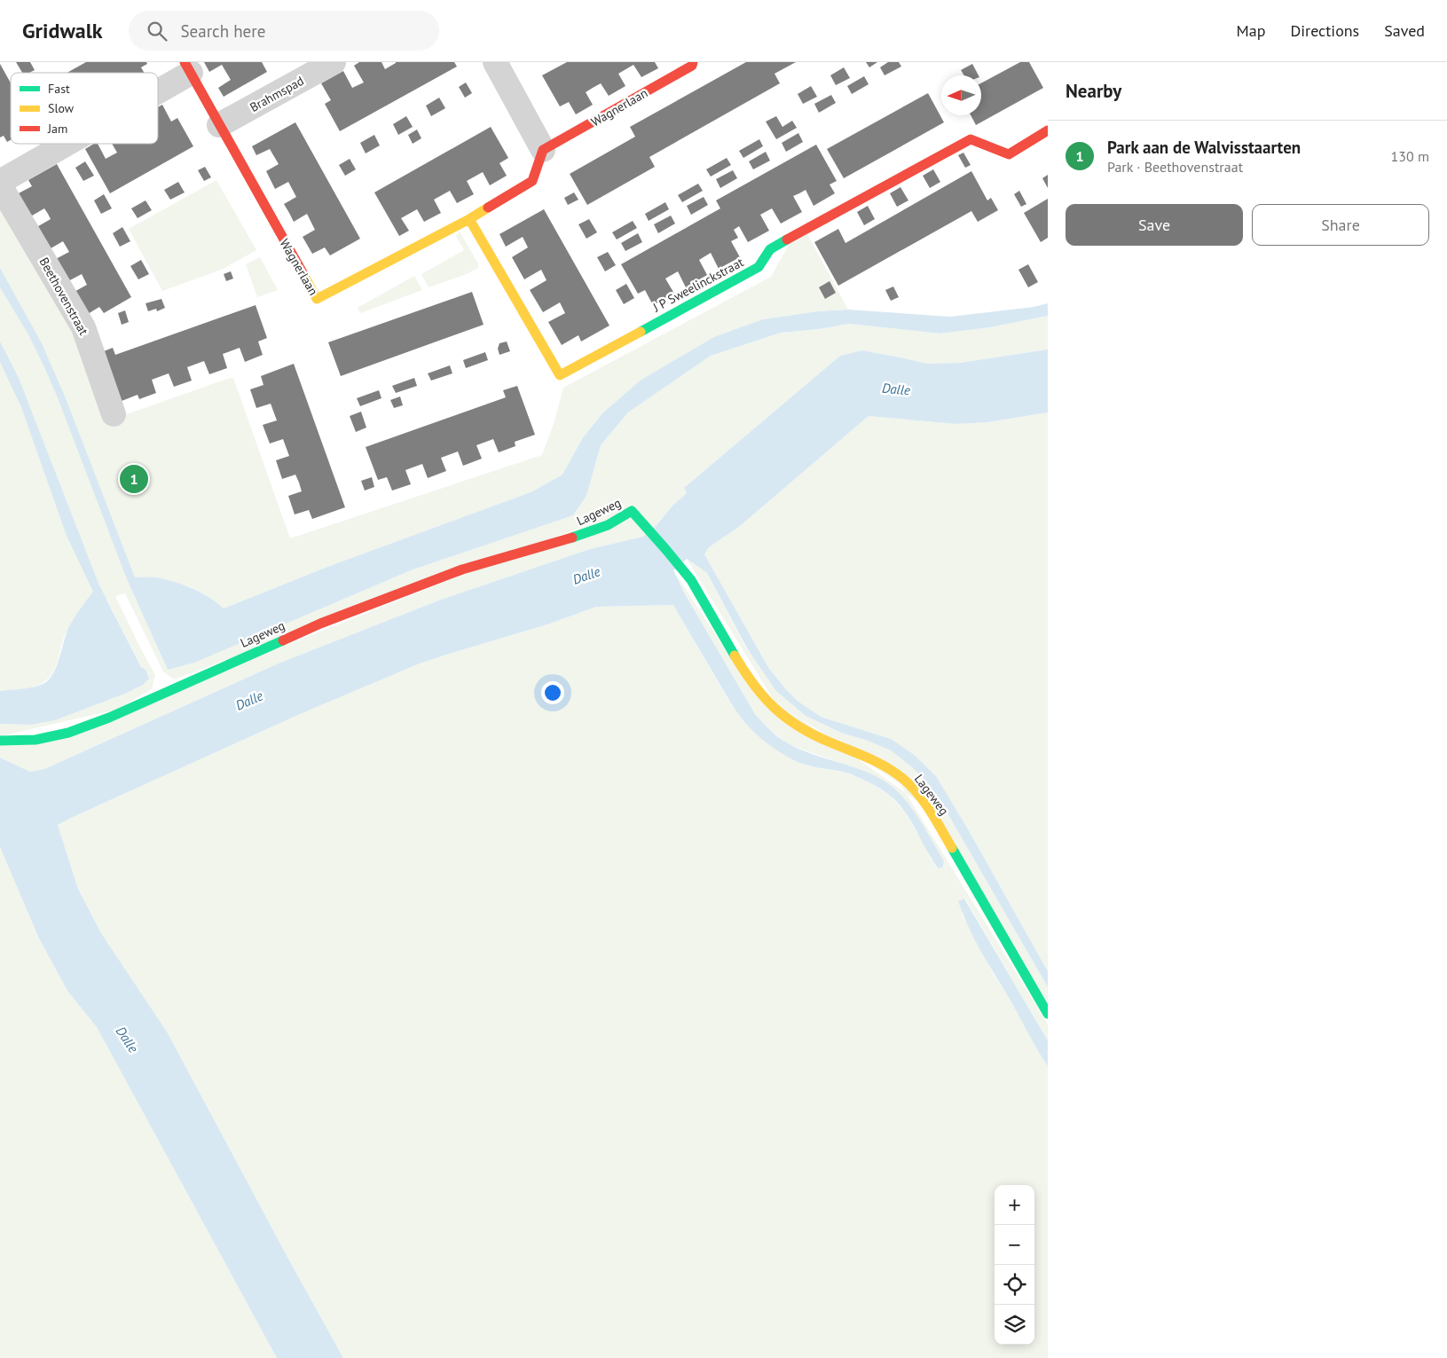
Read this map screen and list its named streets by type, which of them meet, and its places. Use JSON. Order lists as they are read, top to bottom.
{
  "streets": {
    "street": [
      "Brahmspad",
      "Wagnerlaan",
      "J P Sweelinckstraat",
      "Beethovenstraat",
      "Lageweg"
    ]
  },
  "crossings": [
    ["Brahmspad", "Wagnerlaan"],
    ["Wagnerlaan", "J P Sweelinckstraat"],
    ["Wagnerlaan", "Beethovenstraat"]
  ],
  "water": ["Dalle"],
  "legend": ["Fast", "Slow", "Jam"],
  "north": "left",
  "page": {
    "header": "Gridwalk",
    "search": "Search here",
    "nav": ["Map", "Directions", "Saved"],
    "heading": "Nearby",
    "list": [
      {
        "mark": "1",
        "name": "Park aan de Walvisstaarten",
        "note": "Park · Beethovenstraat",
        "value": "130 m"
      }
    ],
    "buttons": ["Save", "Share"],
    "pins": "1",
    "map_buttons": ["+", "−"]
  }
}
